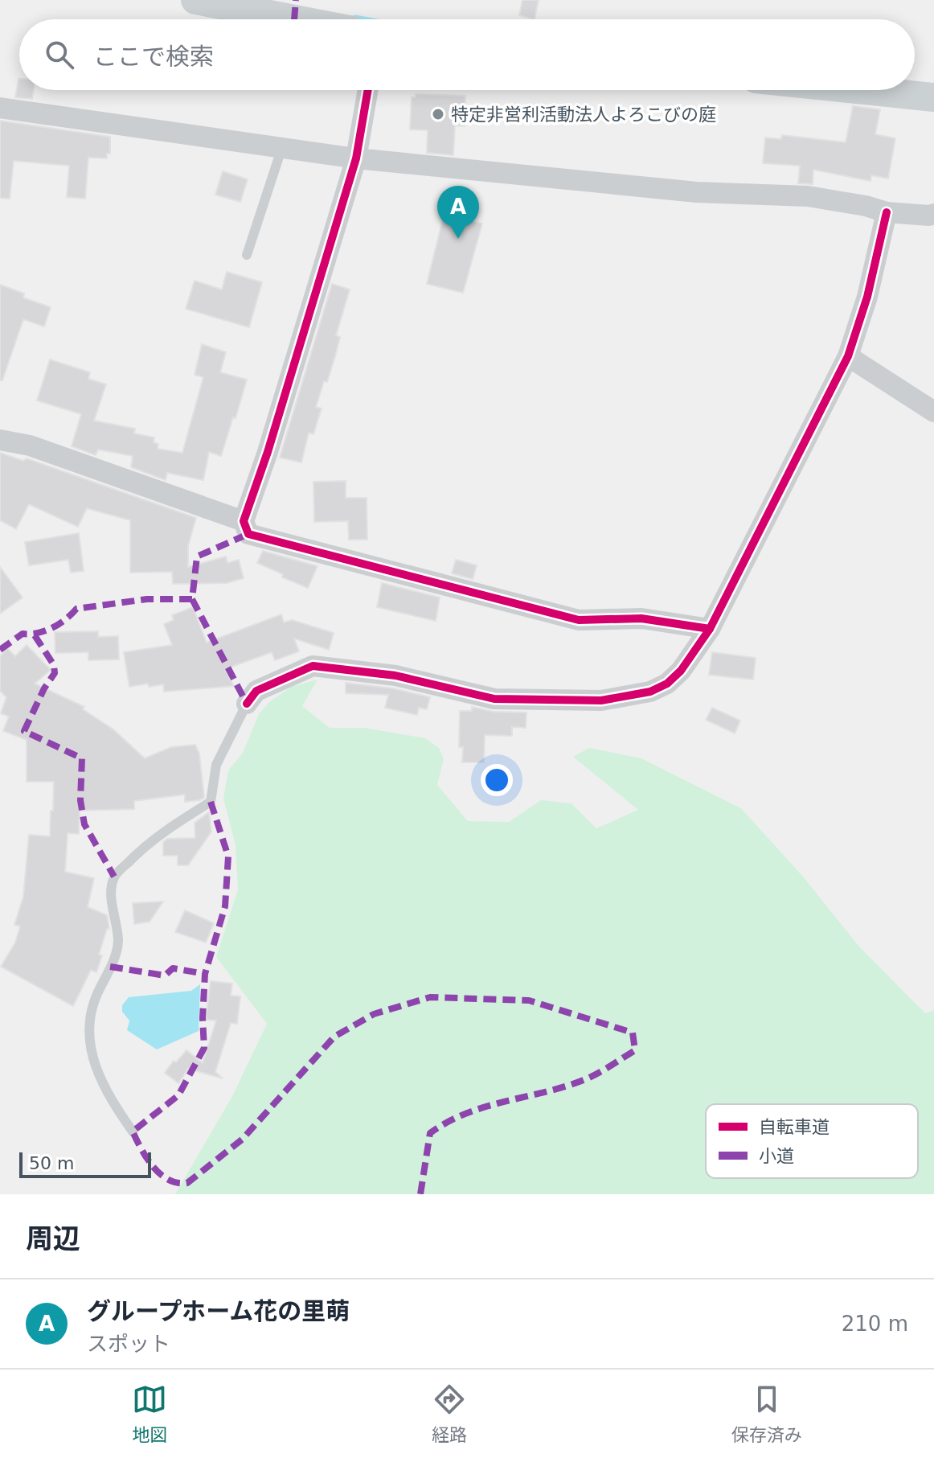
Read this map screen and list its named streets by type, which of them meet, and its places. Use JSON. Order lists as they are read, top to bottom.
{
  "places": ["特定非営利活動法人よろこびの庭"],
  "legend": ["自転車道", "小道"],
  "scale_bar": "50 m",
  "page": {
    "search": "ここで検索",
    "pins": "A",
    "scale": "50 m",
    "heading": "周辺",
    "list": [
      {
        "mark": "A",
        "name": "グループホーム花の里萌",
        "note": "スポット",
        "value": "210 m"
      }
    ],
    "nav": ["地図", "経路", "保存済み"]
  }
}
